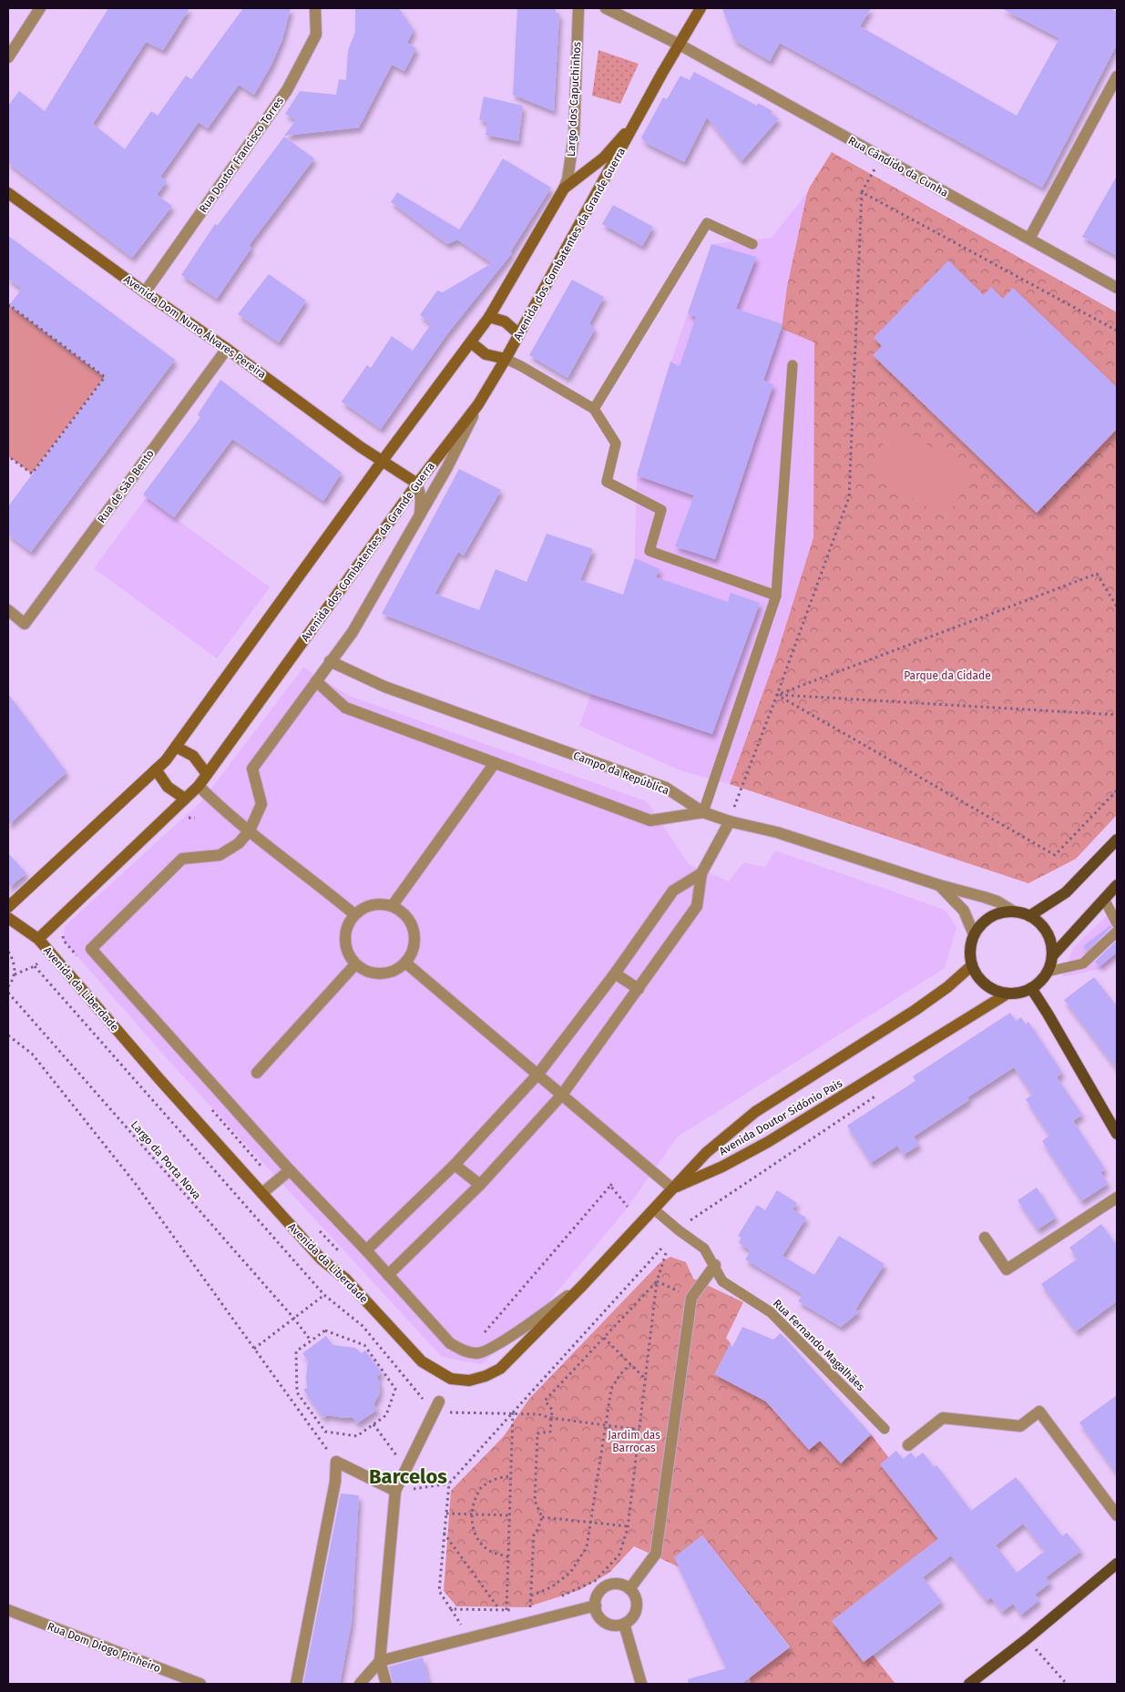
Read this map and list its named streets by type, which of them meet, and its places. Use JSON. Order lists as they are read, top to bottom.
{
  "streets": {
    "main road": [
      "Avenida dos Combatentes da Grande Guerra",
      "Avenida Dom Nuno Álvares Pereira",
      "Avenida da Liberdade",
      "Avenida Doutor Sidónio Pais"
    ],
    "street": [
      "Largo dos Capuchinhos",
      "Rua Doutor Francisco Torres",
      "Rua Cândido da Cunha",
      "Rua de São Bento",
      "Campo da República",
      "Rua Dom Diogo Pinheiro"
    ],
    "lane": ["Rua Fernando Magalhães"],
    "path": ["Largo da Porta Nova"]
  },
  "crossings": [
    ["Largo dos Capuchinhos", "Avenida dos Combatentes da Grande Guerra"],
    ["Rua Doutor Francisco Torres", "Avenida Dom Nuno Álvares Pereira"],
    ["Rua Cândido da Cunha", "Avenida dos Combatentes da Grande Guerra"],
    ["Avenida dos Combatentes da Grande Guerra", "Avenida Dom Nuno Álvares Pereira"],
    ["Avenida dos Combatentes da Grande Guerra", "Avenida da Liberdade"],
    ["Avenida Dom Nuno Álvares Pereira", "Rua de São Bento"],
    ["Campo da República", "Avenida Doutor Sidónio Pais"],
    ["Avenida da Liberdade", "Avenida Doutor Sidónio Pais"],
    ["Avenida da Liberdade", "Rua Fernando Magalhães"]
  ],
  "districts": ["Barcelos"],
  "parks": ["Parque da Cidade", "Jardim das Barrocas"]
}
